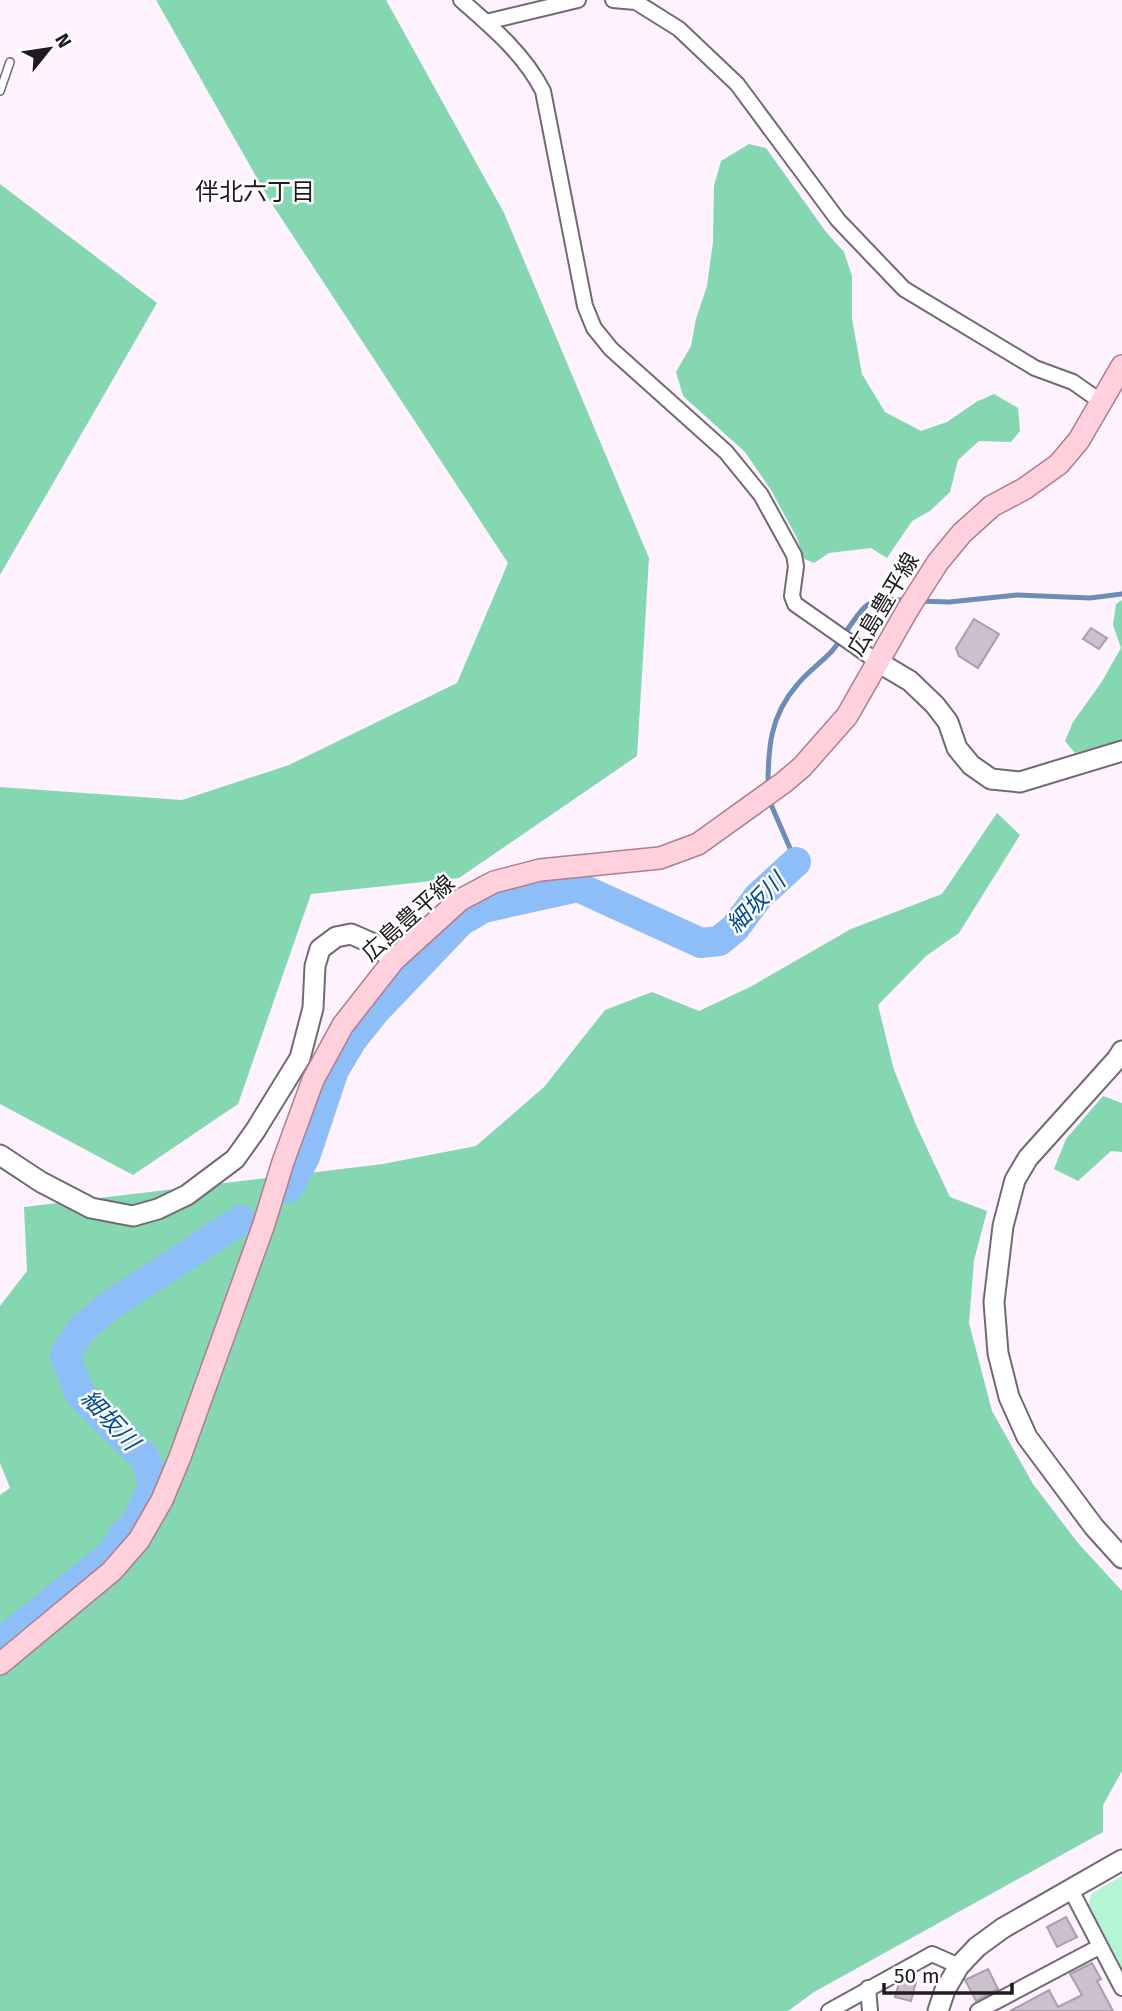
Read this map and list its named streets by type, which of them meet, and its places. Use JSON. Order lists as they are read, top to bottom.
{
  "streets": {
    "main road": ["広島豊平線"]
  },
  "districts": ["伴北六丁目"],
  "water": ["細坂川"],
  "scale_bar": "50 m",
  "north": "top right"
}
